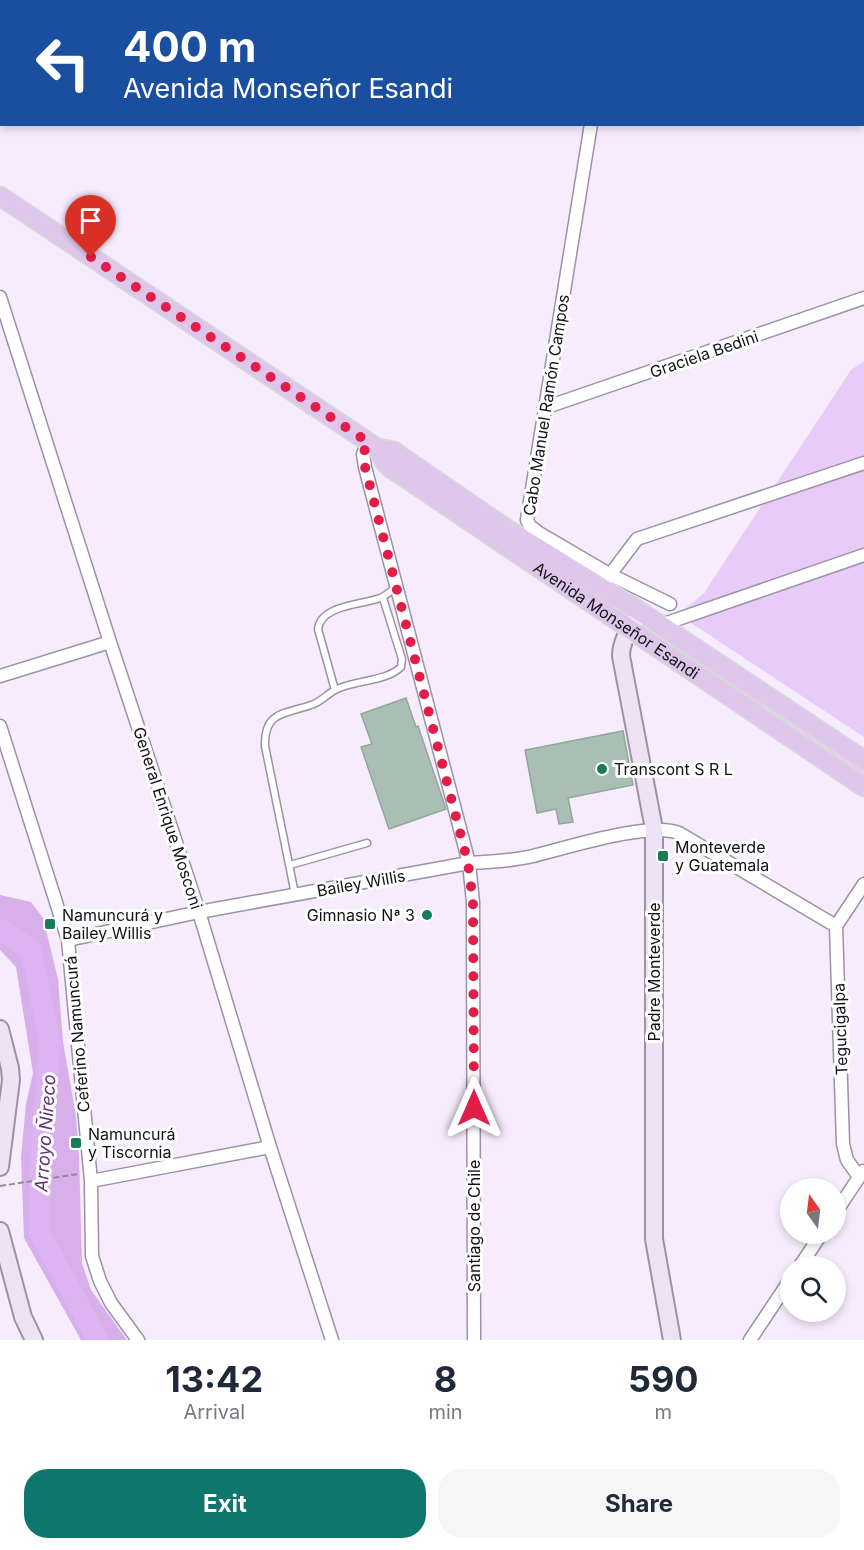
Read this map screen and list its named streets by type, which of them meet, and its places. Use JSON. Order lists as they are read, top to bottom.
{
  "streets": {
    "main road": ["Avenida Monseñor Esandi"],
    "street": [
      "Graciela Bedini",
      "Cabo Manuel Ramón Campos",
      "General Enrique Mosconi",
      "Bailey Willis",
      "Padre Monteverde",
      "Tegucigalpa",
      "Ceferino Namuncurá",
      "Santiago de Chile"
    ]
  },
  "crossings": [
    ["Graciela Bedini", "Cabo Manuel Ramón Campos"],
    ["Cabo Manuel Ramón Campos", "Avenida Monseñor Esandi"],
    ["Avenida Monseñor Esandi", "Padre Monteverde"],
    ["Avenida Monseñor Esandi", "Santiago de Chile"],
    ["General Enrique Mosconi", "Bailey Willis"],
    ["Bailey Willis", "Padre Monteverde"],
    ["Bailey Willis", "Ceferino Namuncurá"],
    ["Bailey Willis", "Santiago de Chile"]
  ],
  "water": ["Arroyo Ñireco"],
  "places": {
    "other": ["Transcont S R L", "Gimnasio Nª 3"],
    "transit": ["Monteverde y Guatemala", "Namuncurá y Bailey Willis", "Namuncurá y Tiscornia"]
  },
  "north": "top",
  "page": {
    "turn": ["400 m", "Avenida Monseñor Esandi"],
    "eta": [
      "13:42",
      "Arrival",
      "8",
      "min",
      "590",
      "m"
    ],
    "buttons": ["Exit", "Share"]
  }
}
